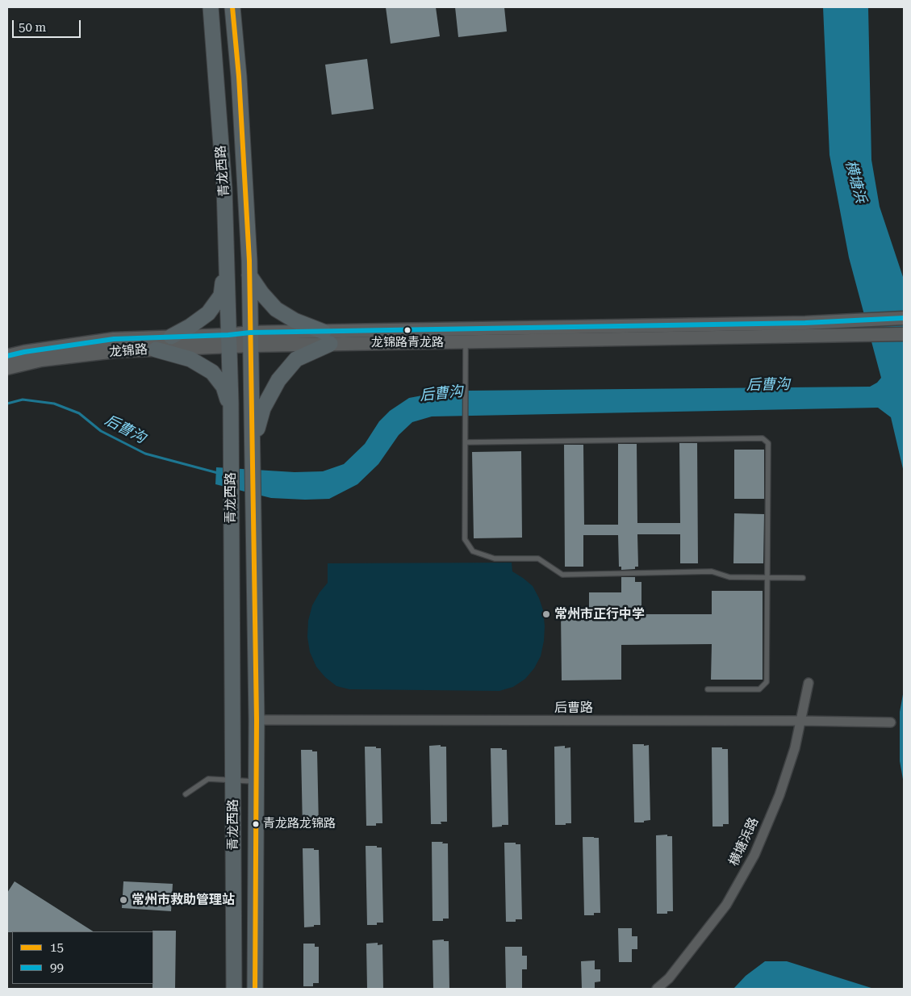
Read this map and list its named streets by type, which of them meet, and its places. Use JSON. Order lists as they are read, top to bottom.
{
  "streets": {
    "main road": ["青龙西路", "龙锦路"],
    "street": ["后曹路", "横塘浜路"]
  },
  "crossings": [
    ["青龙西路", "龙锦路"],
    ["青龙西路", "后曹路"],
    ["后曹路", "横塘浜路"]
  ],
  "water": ["横塘浜", "后曹沟"],
  "places": [
    "龙锦路青龙路",
    "常州市正行中学",
    "青龙路龙锦路",
    "常州市救助管理站"
  ],
  "lines": ["transit line 15", "transit line 99"],
  "legend": ["15", "99"],
  "scale_bar": "50 m"
}
